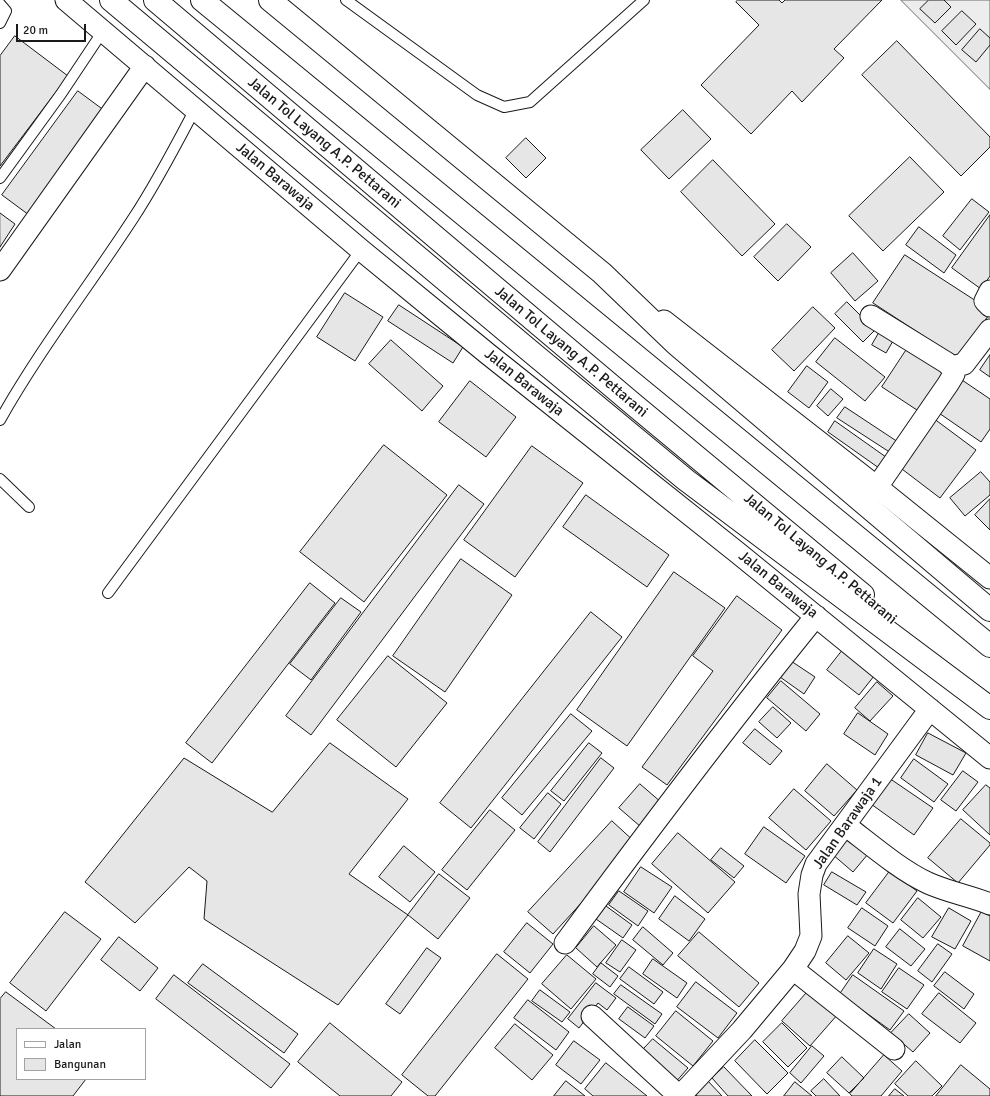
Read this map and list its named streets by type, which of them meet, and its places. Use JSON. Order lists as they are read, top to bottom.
{
  "streets": {
    "highway": ["Jalan Tol Layang A.P. Pettarani"],
    "street": ["Jalan Barawaja", "Jalan Barawaja 1"]
  },
  "crossings": [
    ["Jalan Barawaja", "Jalan Barawaja 1"]
  ],
  "legend": ["Jalan", "Bangunan"],
  "scale_bar": "20 m"
}
